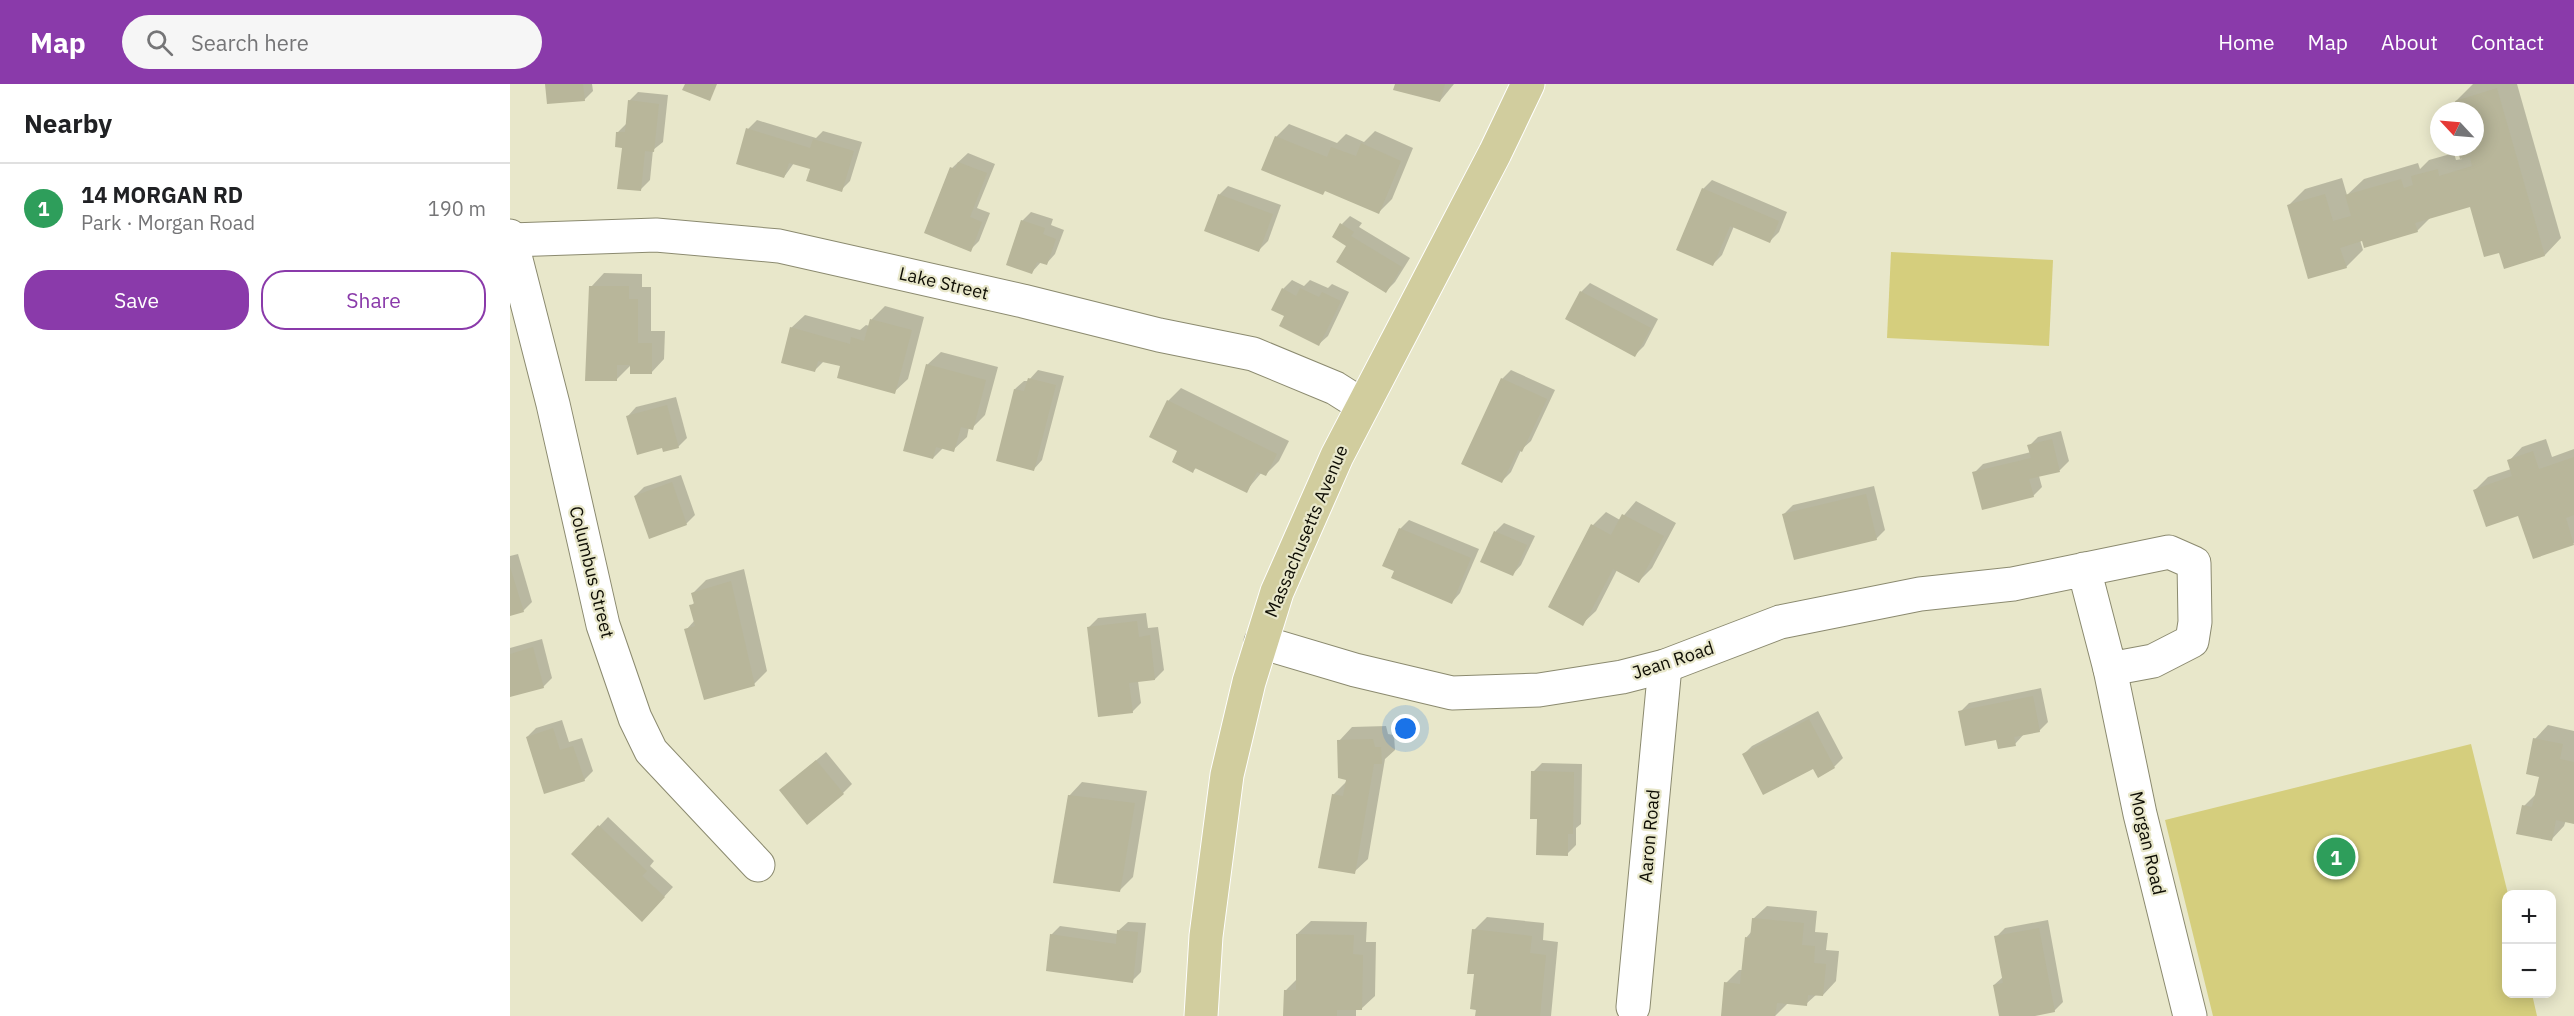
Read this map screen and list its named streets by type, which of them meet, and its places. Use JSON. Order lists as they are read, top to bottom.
{
  "streets": {
    "main road": ["Massachusetts Avenue"],
    "street": [
      "Lake Street",
      "Columbus Street",
      "Jean Road",
      "Aaron Road",
      "Morgan Road"
    ]
  },
  "crossings": [
    ["Lake Street", "Massachusetts Avenue"],
    ["Lake Street", "Columbus Street"],
    ["Massachusetts Avenue", "Jean Road"],
    ["Jean Road", "Aaron Road"],
    ["Jean Road", "Morgan Road"]
  ],
  "north": "top left",
  "page": {
    "header": "Map",
    "search": "Search here",
    "nav": [
      "Home",
      "Map",
      "About",
      "Contact"
    ],
    "heading": "Nearby",
    "list": [
      {
        "mark": "1",
        "name": "14 MORGAN RD",
        "note": "Park · Morgan Road",
        "value": "190 m"
      }
    ],
    "buttons": ["Save", "Share"],
    "pins": "1",
    "map_buttons": ["+", "−"]
  }
}
